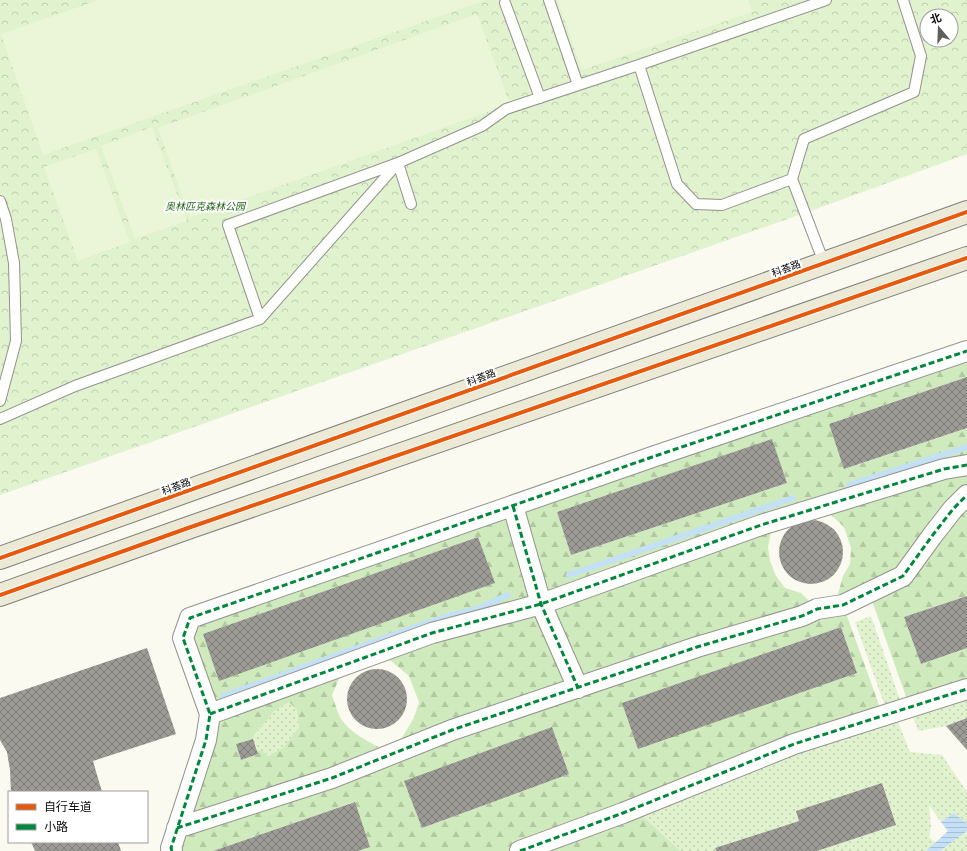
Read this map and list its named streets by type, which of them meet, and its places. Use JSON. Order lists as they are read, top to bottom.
{
  "streets": {
    "main road": ["科荟路"]
  },
  "parks": ["奥林匹克森林公园"],
  "legend": ["自行车道", "小路"],
  "north": "top"
}
